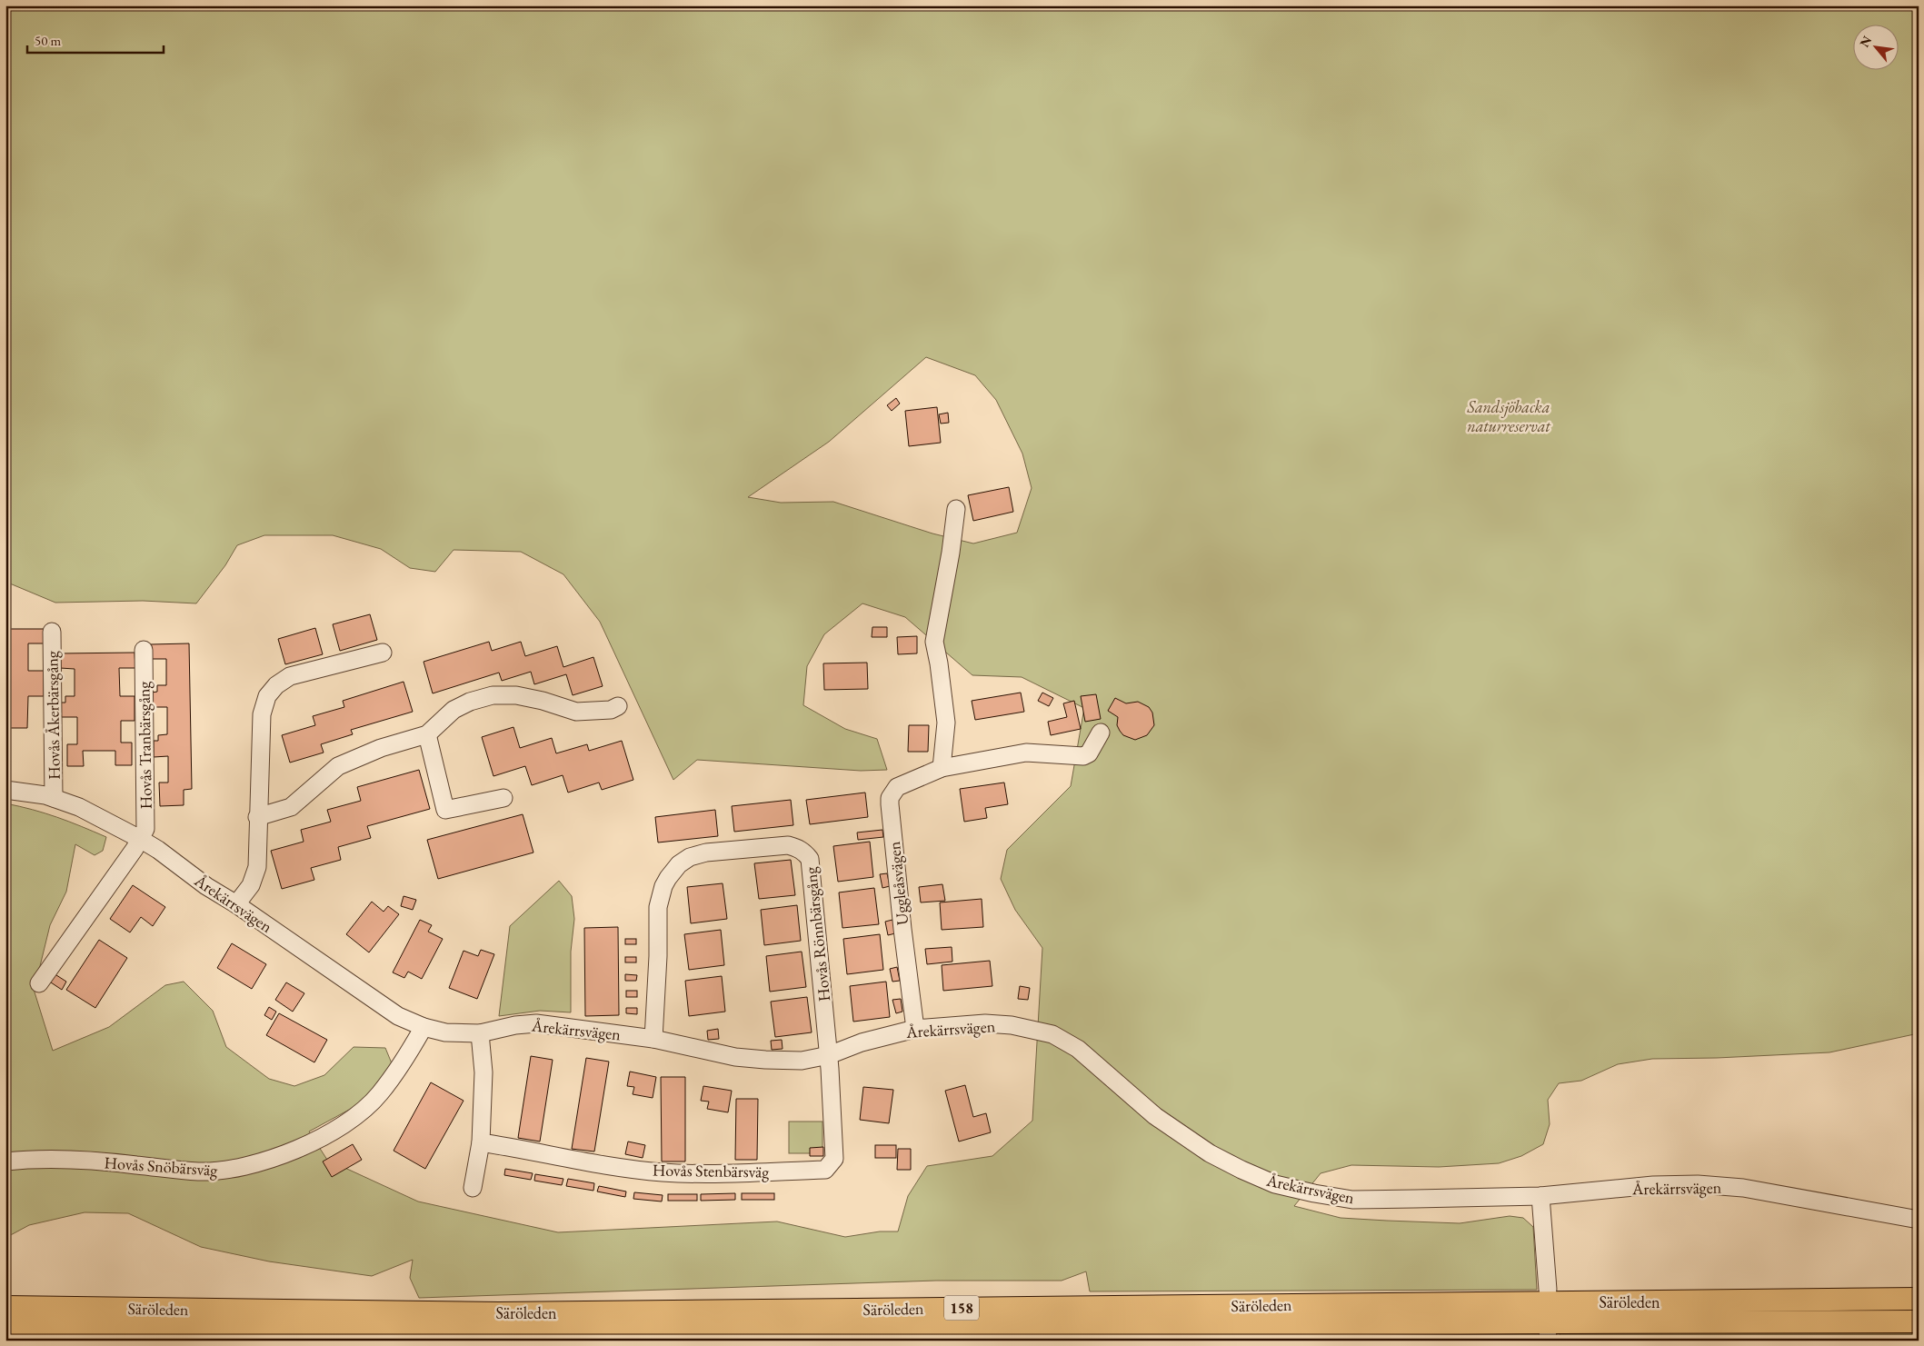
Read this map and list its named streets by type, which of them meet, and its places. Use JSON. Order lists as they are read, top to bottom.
{
  "streets": {
    "main road": ["Säröleden", "158"],
    "street": [
      "Hovås Åkerbärsgång",
      "Hovås Tranbärsgång",
      "Uggleåsvägen",
      "Årekärrsvägen",
      "Hovås Rönnbärsgång",
      "Hovås Snöbärsväg",
      "Hovås Stenbärsväg"
    ]
  },
  "crossings": [
    ["Hovås Åkerbärsgång", "Årekärrsvägen"],
    ["Hovås Tranbärsgång", "Årekärrsvägen"],
    ["Uggleåsvägen", "Årekärrsvägen"],
    ["Årekärrsvägen", "Hovås Rönnbärsgång"],
    ["Årekärrsvägen", "Hovås Snöbärsväg"],
    ["Årekärrsvägen", "Hovås Stenbärsväg"],
    ["Hovås Rönnbärsgång", "Hovås Stenbärsväg"]
  ],
  "parks": ["Sandsjöbacka naturreservat"],
  "scale_bar": "50 m",
  "north": "top left"
}
